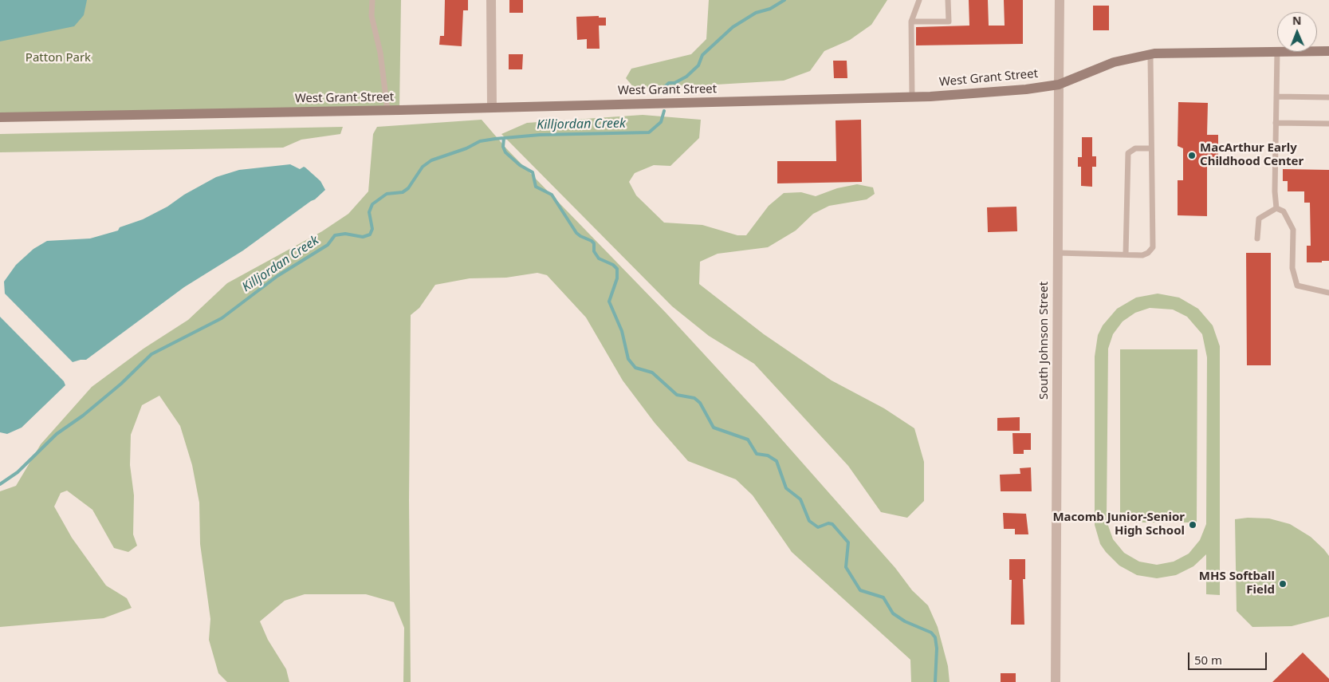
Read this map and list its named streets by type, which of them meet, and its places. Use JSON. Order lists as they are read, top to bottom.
{
  "streets": {
    "main road": ["West Grant Street"],
    "street": ["South Johnson Street"]
  },
  "crossings": [
    ["West Grant Street", "South Johnson Street"]
  ],
  "water": ["Killjordan Creek"],
  "parks": ["Patton Park"],
  "places": ["MacArthur Early Childhood Center", "Macomb Junior-Senior High School", "MHS Softball Field"],
  "scale_bar": "50 m",
  "north": "top"
}
